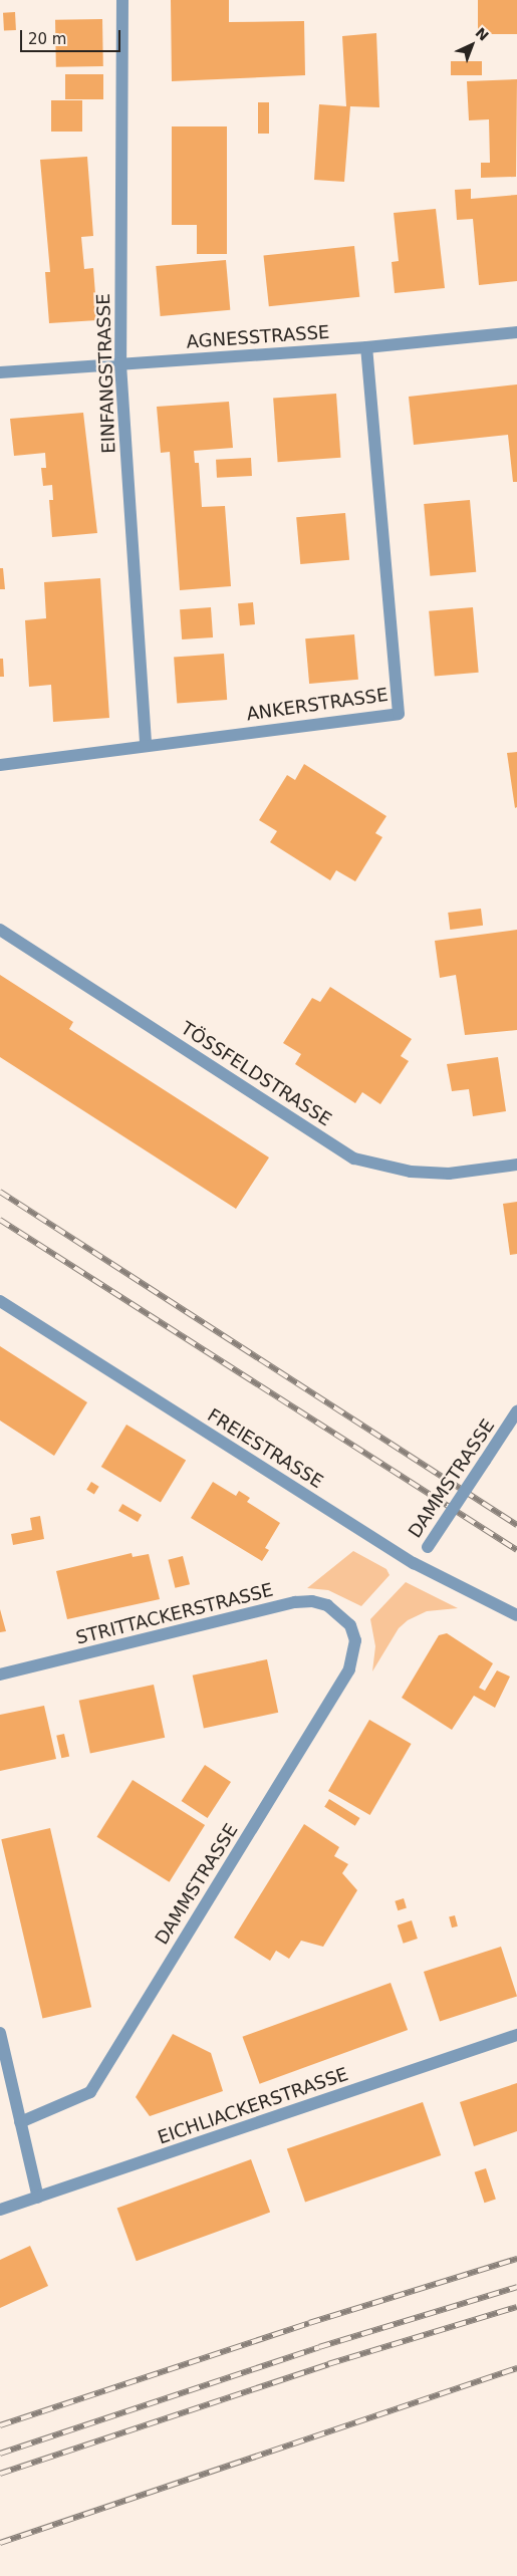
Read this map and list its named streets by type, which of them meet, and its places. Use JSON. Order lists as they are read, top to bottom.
{
  "streets": {
    "street": [
      "AGNESSTRASSE",
      "EINFANGSTRASSE",
      "ANKERSTRASSE",
      "TÖSSFELDSTRASSE",
      "FREIESTRASSE",
      "DAMMSTRASSE",
      "STRITTACKERSTRASSE",
      "EICHLIACKERSTRASSE"
    ]
  },
  "crossings": [
    ["AGNESSTRASSE", "EINFANGSTRASSE"],
    ["AGNESSTRASSE", "ANKERSTRASSE"],
    ["EINFANGSTRASSE", "ANKERSTRASSE"],
    ["FREIESTRASSE", "DAMMSTRASSE"],
    ["DAMMSTRASSE", "STRITTACKERSTRASSE"]
  ],
  "scale_bar": "20 m",
  "north": "top right"
}
